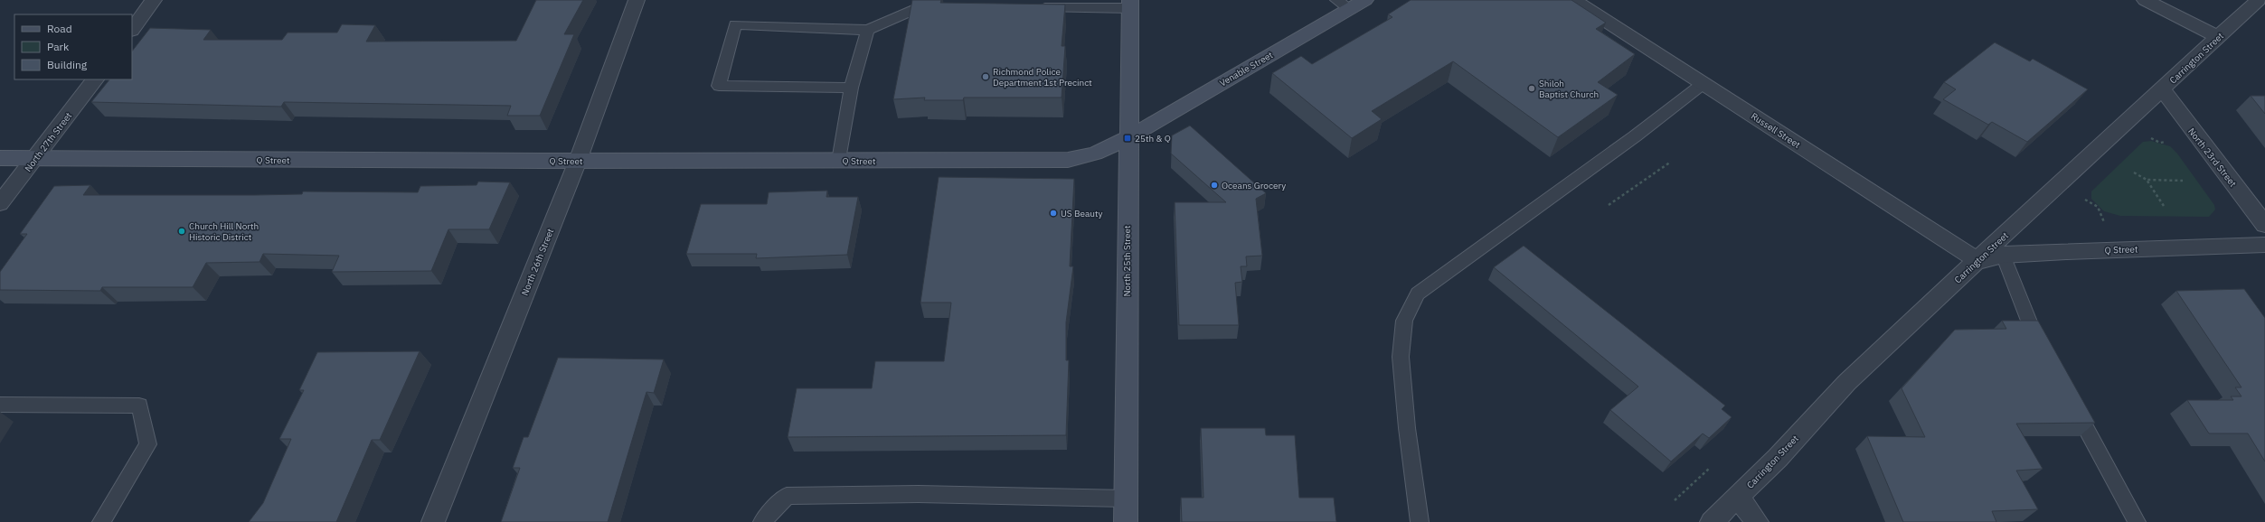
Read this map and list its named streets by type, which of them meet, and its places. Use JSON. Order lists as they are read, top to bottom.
{
  "streets": {
    "street": [
      "Carrington Street",
      "Venable Street",
      "Russell Street",
      "North 27th Street",
      "North 23rd Street",
      "Q Street",
      "North 25th Street",
      "North 26th Street"
    ]
  },
  "crossings": [
    ["Carrington Street", "Russell Street"],
    ["Carrington Street", "North 23rd Street"],
    ["Carrington Street", "Q Street"],
    ["Venable Street", "Q Street"],
    ["Venable Street", "North 25th Street"],
    ["Russell Street", "Q Street"],
    ["North 27th Street", "Q Street"],
    ["Q Street", "North 25th Street"],
    ["Q Street", "North 26th Street"]
  ],
  "places": {
    "other": [
      "Richmond Police Department 1st Precinct",
      "Shiloh Baptist Church",
      "Oceans Grocery",
      "US Beauty",
      "Church Hill North Historic District"
    ],
    "transit": ["25th & Q"]
  },
  "legend": ["Road", "Park", "Building"]
}
